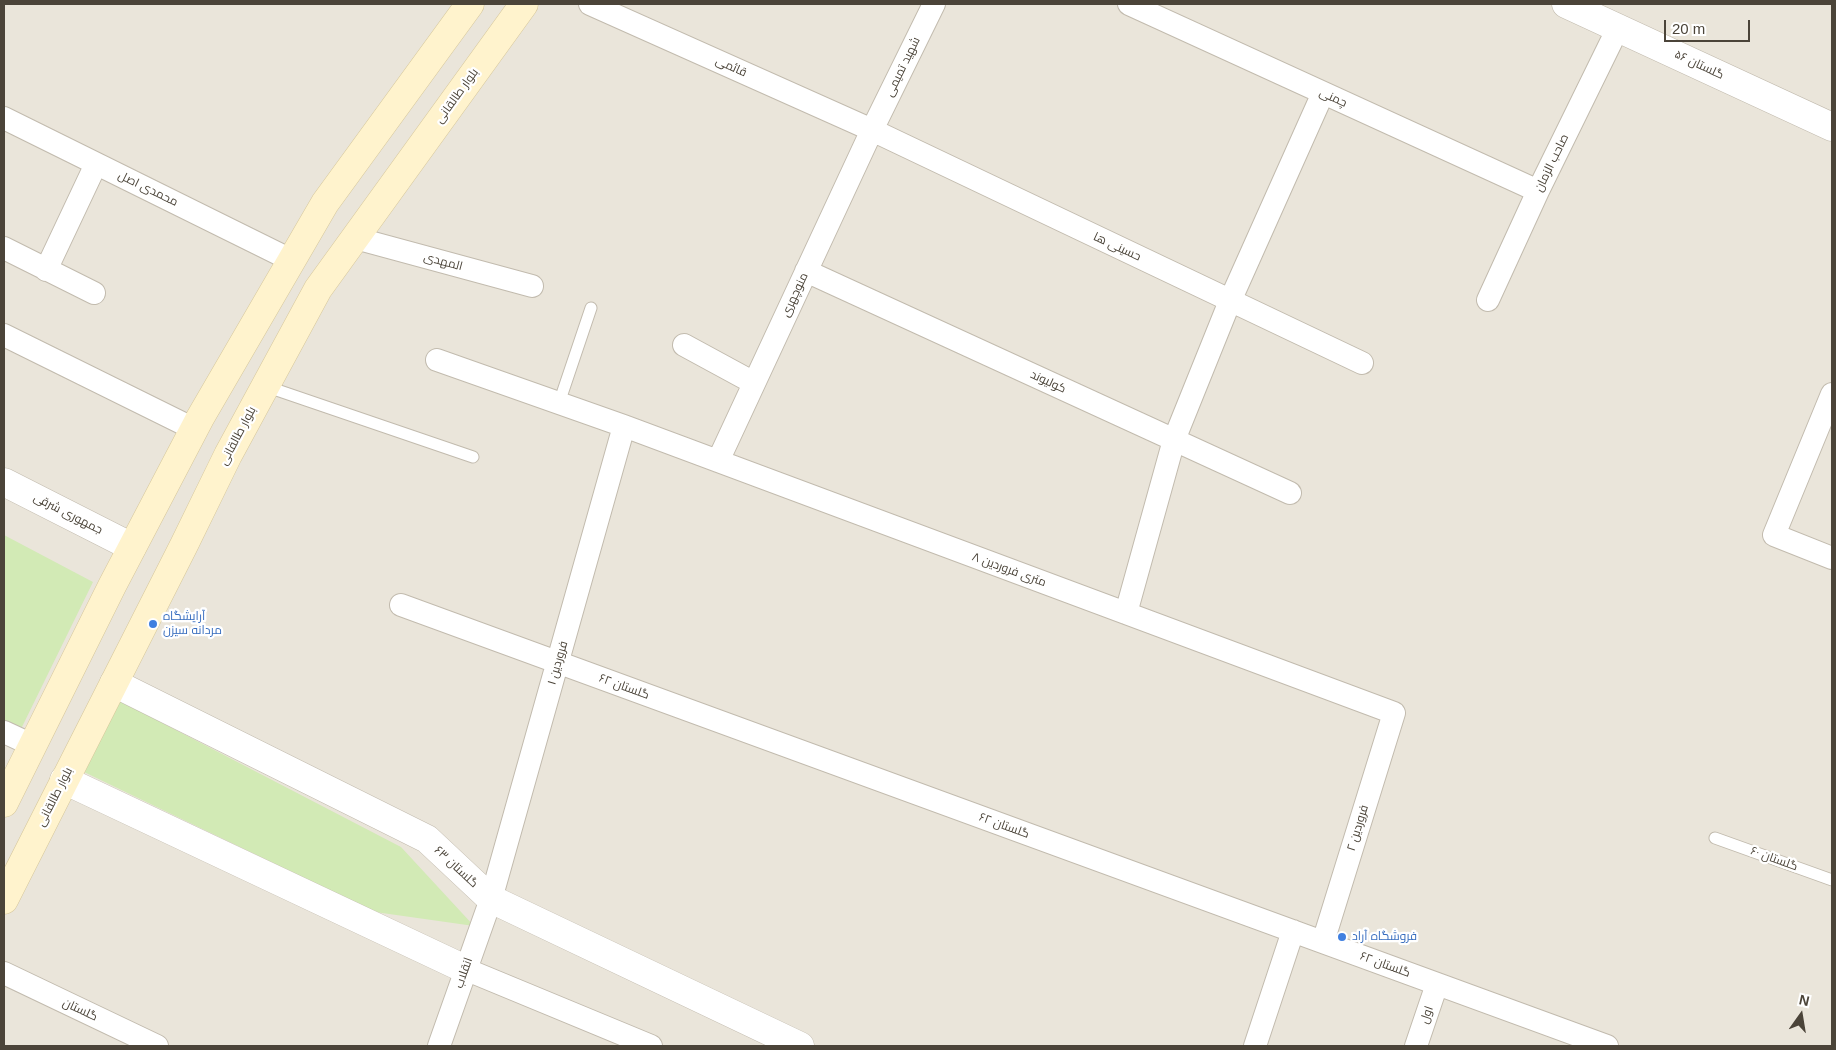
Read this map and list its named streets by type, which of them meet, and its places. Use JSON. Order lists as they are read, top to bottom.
{
  "streets": {
    "main road": ["بلوار طالقانی"],
    "street": [
      "گلستان ۵۶",
      "قائمی",
      "شهید تمیمی",
      "چمنی",
      "صاحب الزمان",
      "محمدی اصل",
      "حسینی ها",
      "المهدی",
      "منوچهری",
      "کولیوند",
      "جمهوری شرقی",
      "۸ متری فروردین",
      "فروردین ۱",
      "گلستان ۶۲",
      "فروردین ۲",
      "گلستان ۶۳",
      "انقلاب",
      "گلستان",
      "اول"
    ],
    "lane": ["گلستان ۶۰"]
  },
  "crossings": [
    ["گلستان ۵۶", "صاحب الزمان"],
    ["قائمی", "شهید تمیمی"],
    ["قائمی", "حسینی ها"],
    ["قائمی", "منوچهری"],
    ["شهید تمیمی", "حسینی ها"],
    ["شهید تمیمی", "منوچهری"],
    ["بلوار طالقانی", "المهدی"],
    ["بلوار طالقانی", "گلستان ۶۳"],
    ["چمنی", "صاحب الزمان"],
    ["حسینی ها", "منوچهری"],
    ["منوچهری", "کولیوند"],
    ["منوچهری", "۸ متری فروردین"],
    ["۸ متری فروردین", "فروردین ۱"],
    ["۸ متری فروردین", "فروردین ۲"],
    ["فروردین ۱", "گلستان ۶۲"],
    ["فروردین ۱", "گلستان ۶۳"],
    ["فروردین ۱", "انقلاب"],
    ["گلستان ۶۲", "فروردین ۲"],
    ["گلستان ۶۲", "اول"],
    ["گلستان ۶۳", "انقلاب"]
  ],
  "places": ["آرایشگاه مردانه سیزن", "فروشگاه آراد"],
  "scale_bar": "20 m",
  "north": "top"
}
